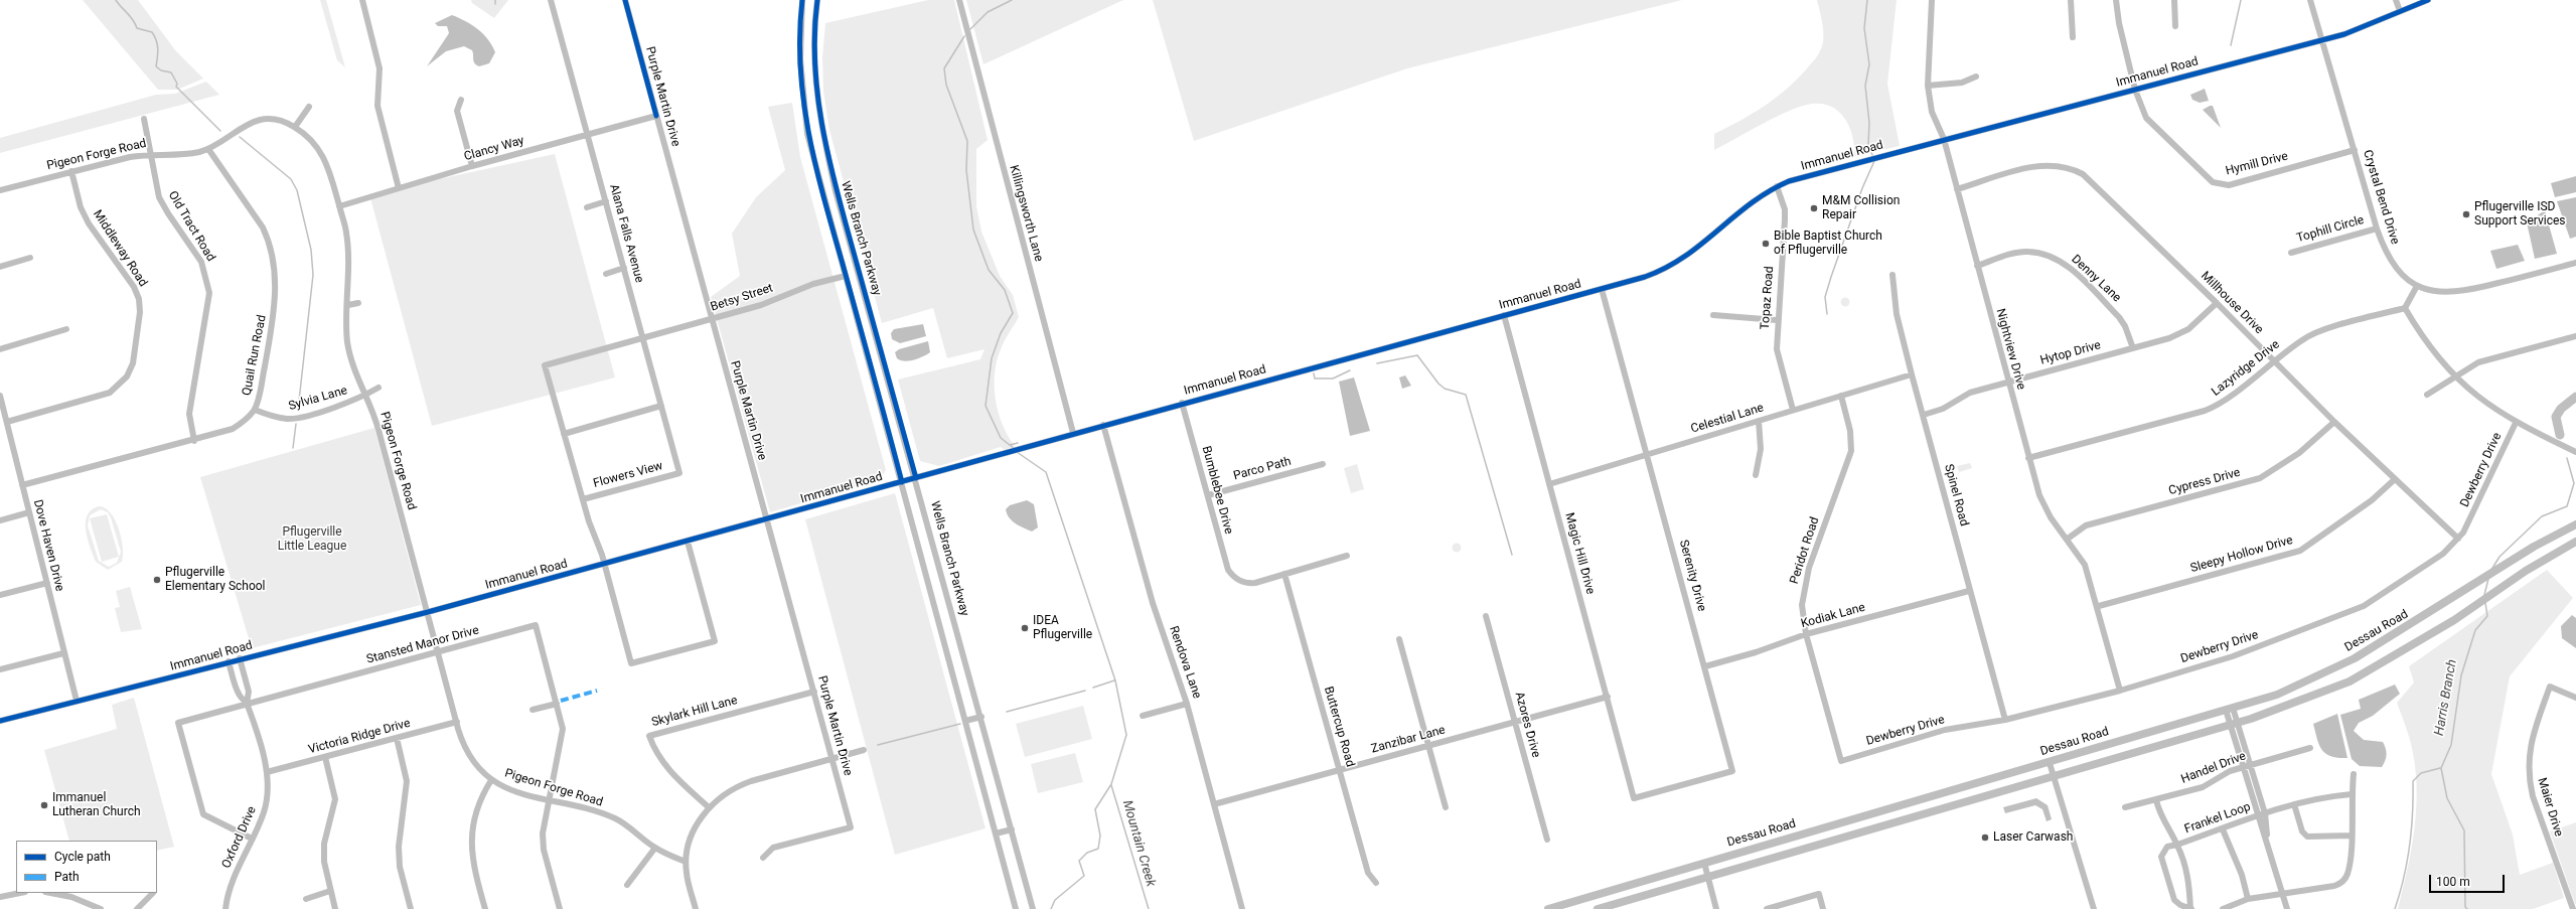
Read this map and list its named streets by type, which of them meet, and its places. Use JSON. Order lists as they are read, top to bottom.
{
  "streets": {
    "main road": ["Dessau Road"],
    "street": [
      "Immanuel Road",
      "Purple Martin Drive",
      "Clancy Way",
      "Pigeon Forge Road",
      "Hymill Drive",
      "Crystal Bend Drive",
      "Killingsworth Lane",
      "Old Tract Road",
      "Tophill Circle",
      "Alana Falls Avenue",
      "Wells Branch Parkway",
      "Middleway Road",
      "Denny Lane",
      "Betsy Street",
      "Topaz Road",
      "Millhouse Drive",
      "Nightview Drive",
      "Hytop Drive",
      "Quail Run Road",
      "Lazyridge Drive",
      "Sylvia Lane",
      "Celestial Lane",
      "Parco Path",
      "Dewberry Drive",
      "Flowers View",
      "Cypress Drive",
      "Bumblebee Drive",
      "Spinel Road",
      "Dove Haven Drive",
      "Peridot Road",
      "Magic Hill Drive",
      "Sleepy Hollow Drive",
      "Serenity Drive",
      "Kodiak Lane",
      "Stansted Manor Drive",
      "Rendova Lane",
      "Skylark Hill Lane",
      "Azores Drive",
      "Buttercup Road",
      "Victoria Ridge Drive",
      "Zanzibar Lane",
      "Handel Drive",
      "Maier Drive",
      "Frankel Loop",
      "Oxford Drive"
    ]
  },
  "crossings": [
    ["Immanuel Road", "Purple Martin Drive"],
    ["Immanuel Road", "Pigeon Forge Road"],
    ["Immanuel Road", "Hymill Drive"],
    ["Immanuel Road", "Crystal Bend Drive"],
    ["Immanuel Road", "Killingsworth Lane"],
    ["Immanuel Road", "Wells Branch Parkway"],
    ["Immanuel Road", "Topaz Road"],
    ["Immanuel Road", "Nightview Drive"],
    ["Immanuel Road", "Bumblebee Drive"],
    ["Immanuel Road", "Dove Haven Drive"],
    ["Immanuel Road", "Magic Hill Drive"],
    ["Immanuel Road", "Serenity Drive"],
    ["Immanuel Road", "Rendova Lane"],
    ["Purple Martin Drive", "Clancy Way"],
    ["Purple Martin Drive", "Betsy Street"],
    ["Purple Martin Drive", "Skylark Hill Lane"],
    ["Clancy Way", "Pigeon Forge Road"],
    ["Clancy Way", "Alana Falls Avenue"],
    ["Pigeon Forge Road", "Old Tract Road"],
    ["Pigeon Forge Road", "Middleway Road"],
    ["Pigeon Forge Road", "Quail Run Road"],
    ["Pigeon Forge Road", "Sylvia Lane"],
    ["Pigeon Forge Road", "Stansted Manor Drive"],
    ["Pigeon Forge Road", "Victoria Ridge Drive"],
    ["Hymill Drive", "Crystal Bend Drive"],
    ["Crystal Bend Drive", "Tophill Circle"],
    ["Old Tract Road", "Quail Run Road"],
    ["Alana Falls Avenue", "Betsy Street"],
    ["Alana Falls Avenue", "Flowers View"],
    ["Wells Branch Parkway", "Betsy Street"],
    ["Middleway Road", "Dove Haven Drive"],
    ["Denny Lane", "Nightview Drive"],
    ["Denny Lane", "Hytop Drive"],
    ["Topaz Road", "Celestial Lane"],
    ["Millhouse Drive", "Nightview Drive"],
    ["Millhouse Drive", "Hytop Drive"],
    ["Millhouse Drive", "Lazyridge Drive"],
    ["Millhouse Drive", "Dewberry Drive"],
    ["Millhouse Drive", "Cypress Drive"],
    ["Millhouse Drive", "Sleepy Hollow Drive"],
    ["Nightview Drive", "Hytop Drive"],
    ["Nightview Drive", "Lazyridge Drive"],
    ["Nightview Drive", "Dewberry Drive"],
    ["Nightview Drive", "Cypress Drive"],
    ["Nightview Drive", "Sleepy Hollow Drive"],
    ["Hytop Drive", "Spinel Road"],
    ["Quail Run Road", "Sylvia Lane"],
    ["Quail Run Road", "Dove Haven Drive"],
    ["Celestial Lane", "Spinel Road"],
    ["Celestial Lane", "Peridot Road"],
    ["Celestial Lane", "Magic Hill Drive"],
    ["Celestial Lane", "Serenity Drive"],
    ["Parco Path", "Bumblebee Drive"],
    ["Dewberry Drive", "Spinel Road"],
    ["Dewberry Drive", "Peridot Road"],
    ["Bumblebee Drive", "Buttercup Road"],
    ["Spinel Road", "Kodiak Lane"],
    ["Peridot Road", "Kodiak Lane"],
    ["Magic Hill Drive", "Serenity Drive"],
    ["Magic Hill Drive", "Zanzibar Lane"],
    ["Serenity Drive", "Kodiak Lane"],
    ["Stansted Manor Drive", "Oxford Drive"],
    ["Rendova Lane", "Zanzibar Lane"],
    ["Azores Drive", "Zanzibar Lane"],
    ["Buttercup Road", "Zanzibar Lane"],
    ["Victoria Ridge Drive", "Oxford Drive"]
  ],
  "water": ["Harris Branch", "Mountain Creek"],
  "parks": ["Pflugerville Little League"],
  "places": [
    "M&M Collision Repair",
    "Pflugerville ISD Support Services",
    "Bible Baptist Church of Pflugerville",
    "Pflugerville Elementary School",
    "IDEA Pflugerville",
    "Immanuel Lutheran Church",
    "Laser Carwash"
  ],
  "legend": ["Cycle path", "Path"],
  "scale_bar": "100 m"
}
